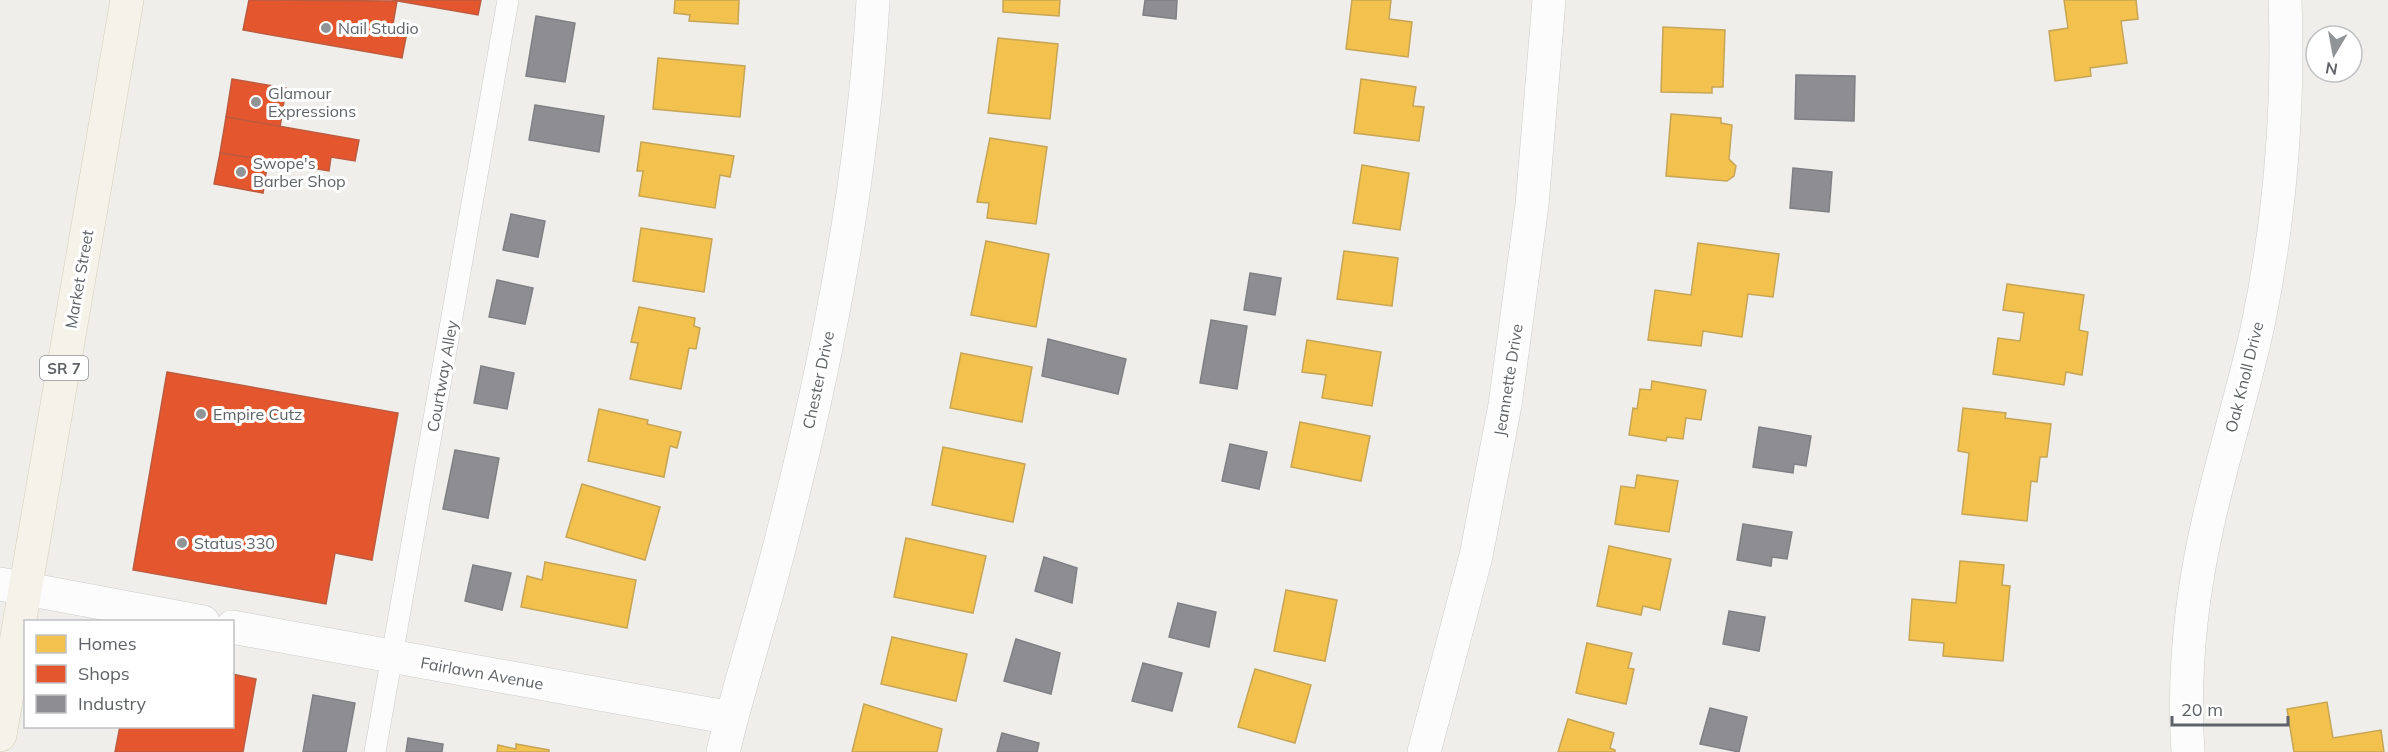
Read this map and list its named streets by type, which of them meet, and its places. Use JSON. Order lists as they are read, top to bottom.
{
  "streets": {
    "main road": ["Market Street", "SR 7"],
    "street": [
      "Oak Knoll Drive",
      "Chester Drive",
      "Jeannette Drive",
      "Fairlawn Avenue"
    ],
    "lane": ["Courtway Alley"]
  },
  "crossings": [
    ["Courtway Alley", "Fairlawn Avenue"],
    ["Chester Drive", "Fairlawn Avenue"]
  ],
  "places": [
    "Nail Studio",
    "Glamour Expressions",
    "Swope's Barber Shop",
    "Empire Cutz",
    "Status 330"
  ],
  "legend": ["Homes", "Shops", "Industry"],
  "scale_bar": "20 m",
  "north": "bottom"
}
